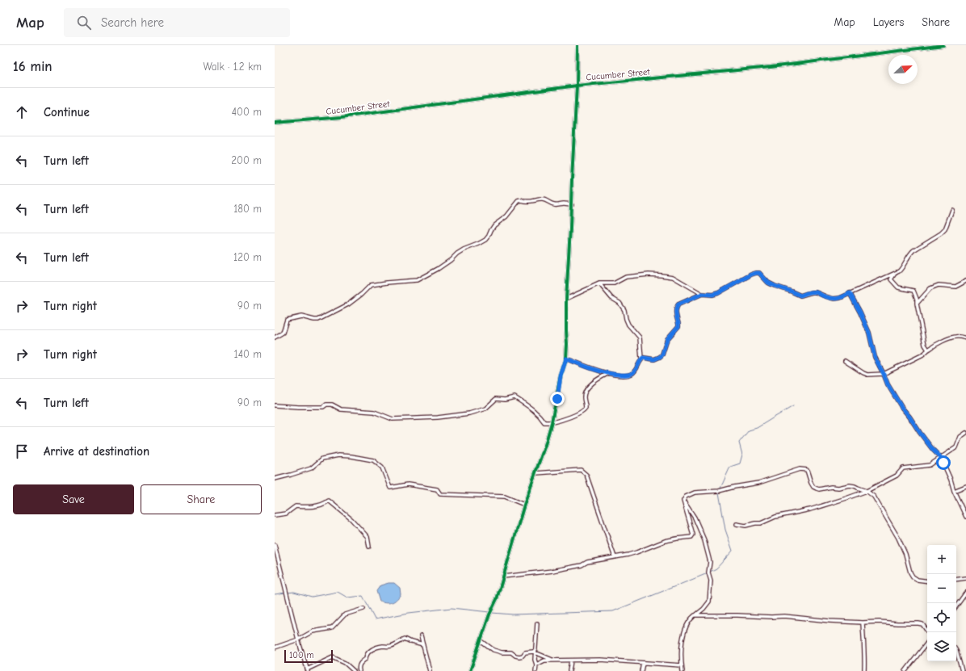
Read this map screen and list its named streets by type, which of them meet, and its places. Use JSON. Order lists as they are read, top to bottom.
{
  "streets": {
    "street": ["Cucumber Street"]
  },
  "scale_bar": "100 m",
  "north": "top right",
  "page": {
    "header": "Map",
    "search": "Search here",
    "nav": ["Map", "Layers", "Share"],
    "heading": ["16 min", "Walk · 1.2 km"],
    "list": [
      ["Continue", "400 m"],
      ["Turn left", "200 m"],
      ["Turn left", "180 m"],
      ["Turn left", "120 m"],
      ["Turn right", "90 m"],
      ["Turn right", "140 m"],
      ["Turn left", "90 m"],
      "Arrive at destination"
    ],
    "buttons": ["Save", "Share"],
    "map_buttons": ["+", "−"],
    "scale": "100 m"
  }
}
